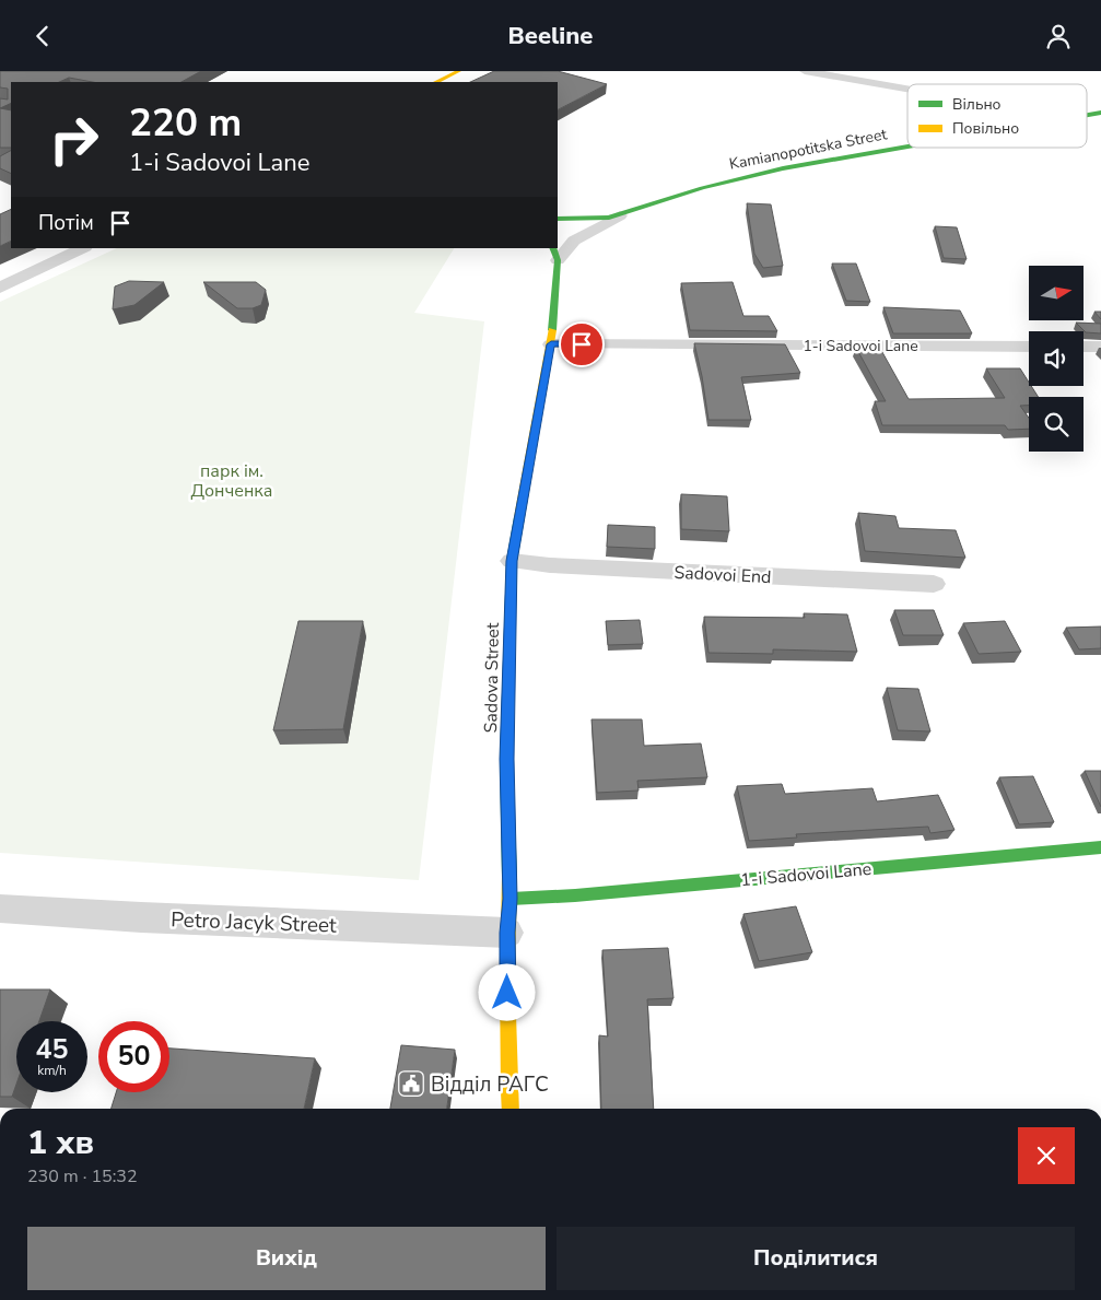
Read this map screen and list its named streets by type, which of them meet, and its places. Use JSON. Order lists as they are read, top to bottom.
{
  "streets": {
    "street": [
      "Kamianopotitska Street",
      "1-i Sadovoi Lane",
      "Sadovoi End",
      "Sadova Street",
      "Petro Jacyk Street"
    ]
  },
  "crossings": [
    ["1-i Sadovoi Lane", "Sadova Street"],
    ["Sadovoi End", "Sadova Street"],
    ["Sadova Street", "Petro Jacyk Street"]
  ],
  "parks": ["парк ім. Донченка"],
  "places": {
    "public building": ["Відділ РАГС"]
  },
  "legend": ["Вільно", "Повільно"],
  "north": "right",
  "page": {
    "header": "Beeline",
    "turn": ["220 m", "1-i Sadovoi Lane"],
    "then": "Потім",
    "speed": "45 km/h",
    "limit": "50",
    "heading": ["1 хв", "230 m · 15:32"],
    "buttons": ["Вихід", "Поділитися"]
  }
}
